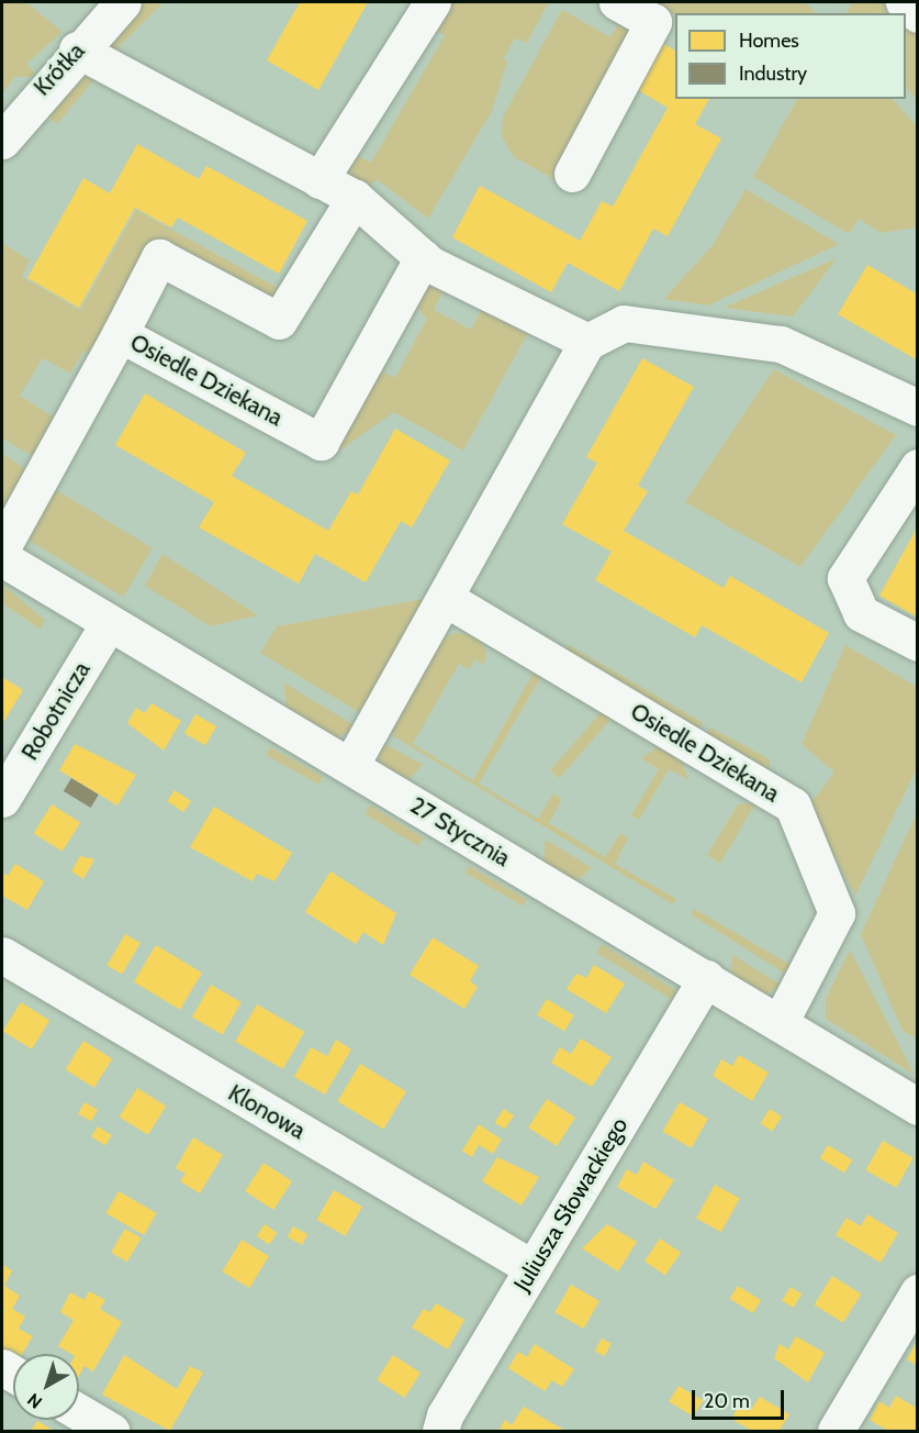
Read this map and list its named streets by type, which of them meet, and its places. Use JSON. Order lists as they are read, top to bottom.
{
  "streets": {
    "street": [
      "Krótka",
      "Osiedle Dziekana",
      "Robotnicza",
      "27 Stycznia",
      "Klonowa",
      "Juliusza Słowackiego"
    ]
  },
  "crossings": [
    ["Osiedle Dziekana", "27 Stycznia"],
    ["Robotnicza", "27 Stycznia"],
    ["27 Stycznia", "Juliusza Słowackiego"],
    ["Klonowa", "Juliusza Słowackiego"]
  ],
  "legend": ["Homes", "Industry"],
  "scale_bar": "20 m",
  "north": "bottom left"
}
